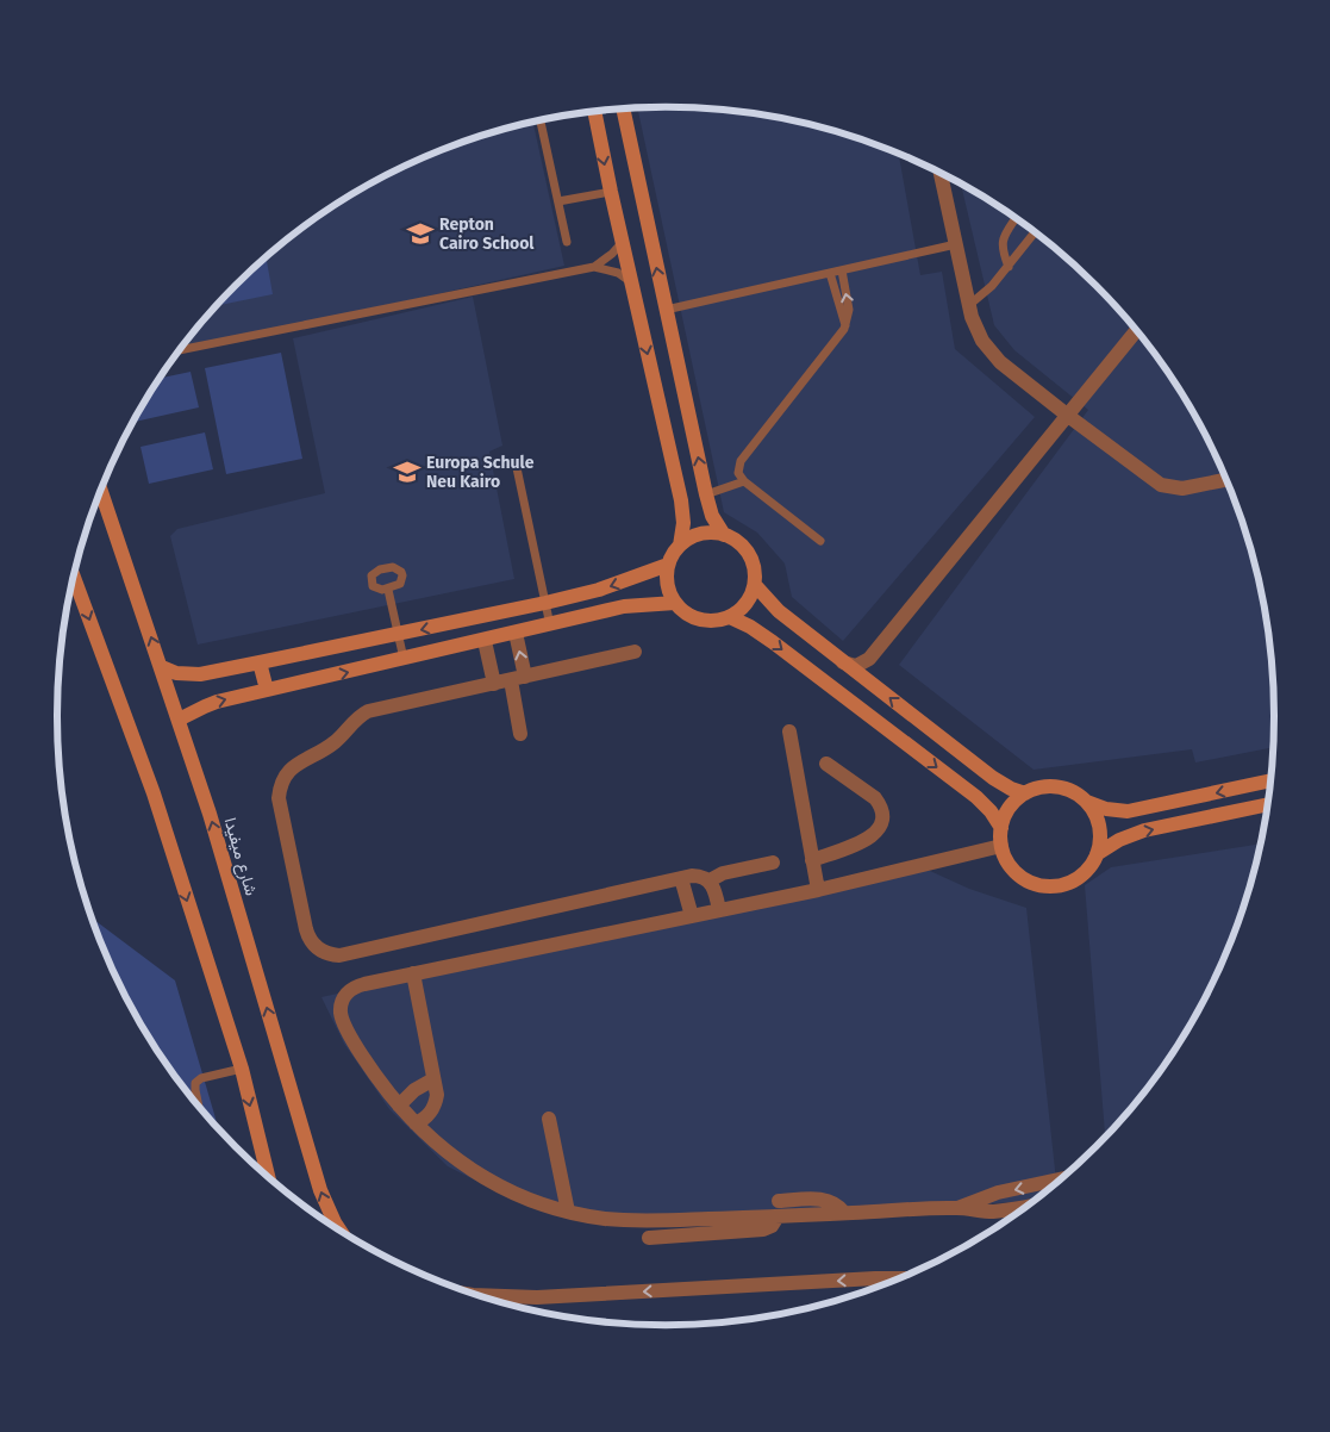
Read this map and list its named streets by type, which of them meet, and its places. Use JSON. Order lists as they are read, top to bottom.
{
  "streets": {
    "street": ["شارع ميفيدا"]
  },
  "places": {
    "school or university": ["Repton Cairo School", "Europa Schule Neu Kairo"]
  }
}
